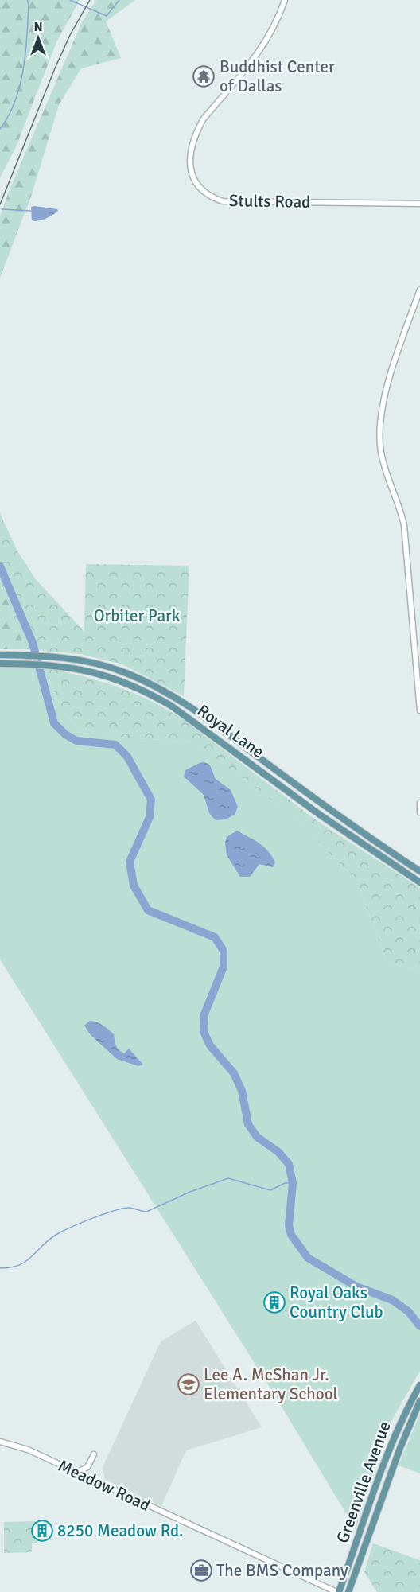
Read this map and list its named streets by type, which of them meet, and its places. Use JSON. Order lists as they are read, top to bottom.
{
  "streets": {
    "main road": ["Royal Lane", "Greenville Avenue"],
    "street": ["Stults Road", "Meadow Road"]
  },
  "crossings": [
    ["Greenville Avenue", "Meadow Road"]
  ],
  "parks": ["Orbiter Park"],
  "places": {
    "temple": ["Buddhist Center of Dallas"],
    "building": ["Royal Oaks Country Club", "8250 Meadow Rd."],
    "school or university": ["Lee A. McShan Jr. Elementary School"],
    "office": ["The BMS Company"]
  },
  "north": "top"
}
